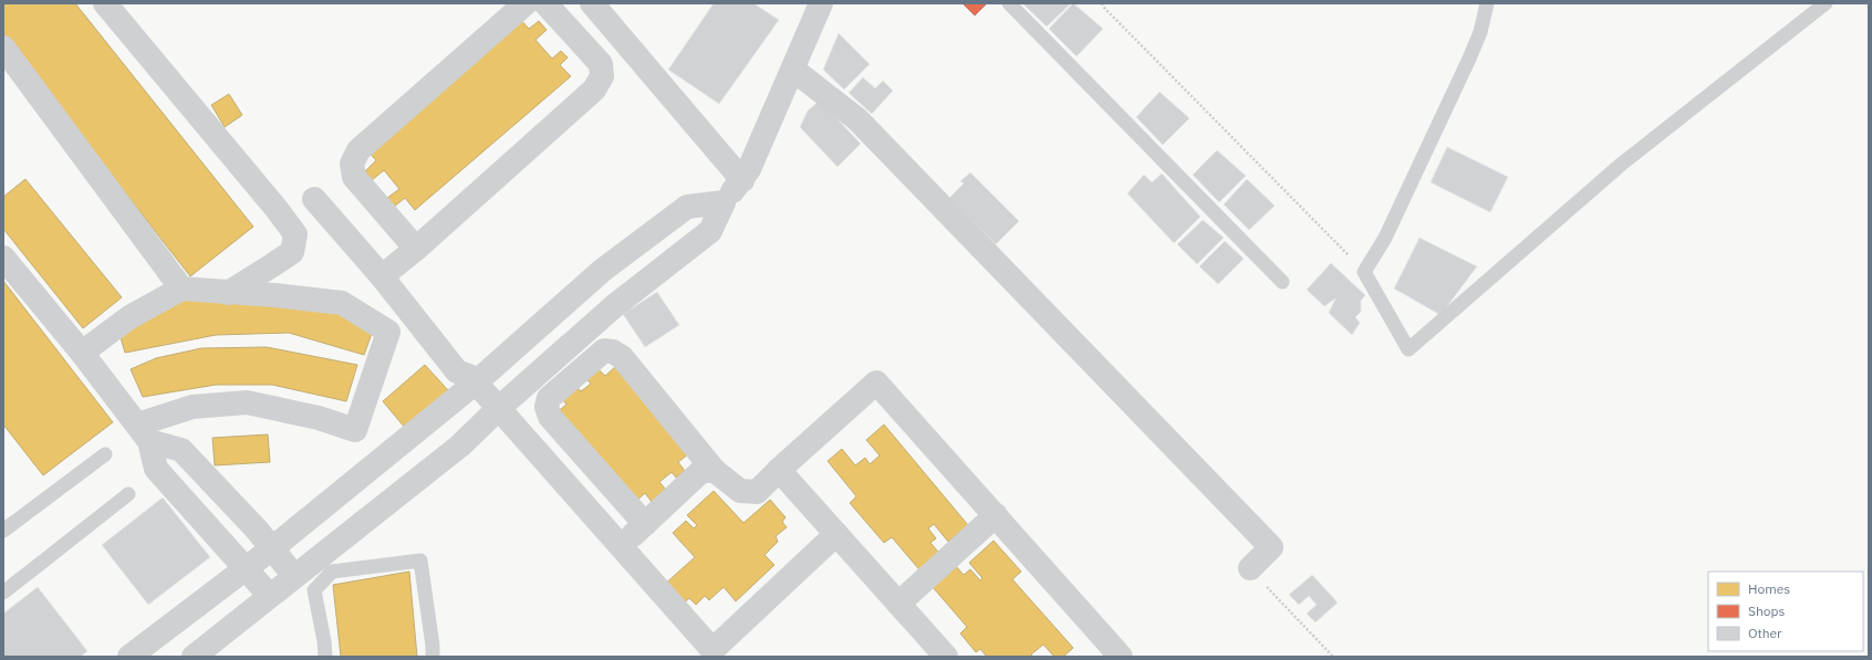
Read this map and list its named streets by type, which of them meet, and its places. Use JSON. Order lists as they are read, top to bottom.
{
  "legend": ["Homes", "Shops", "Other"]
}
